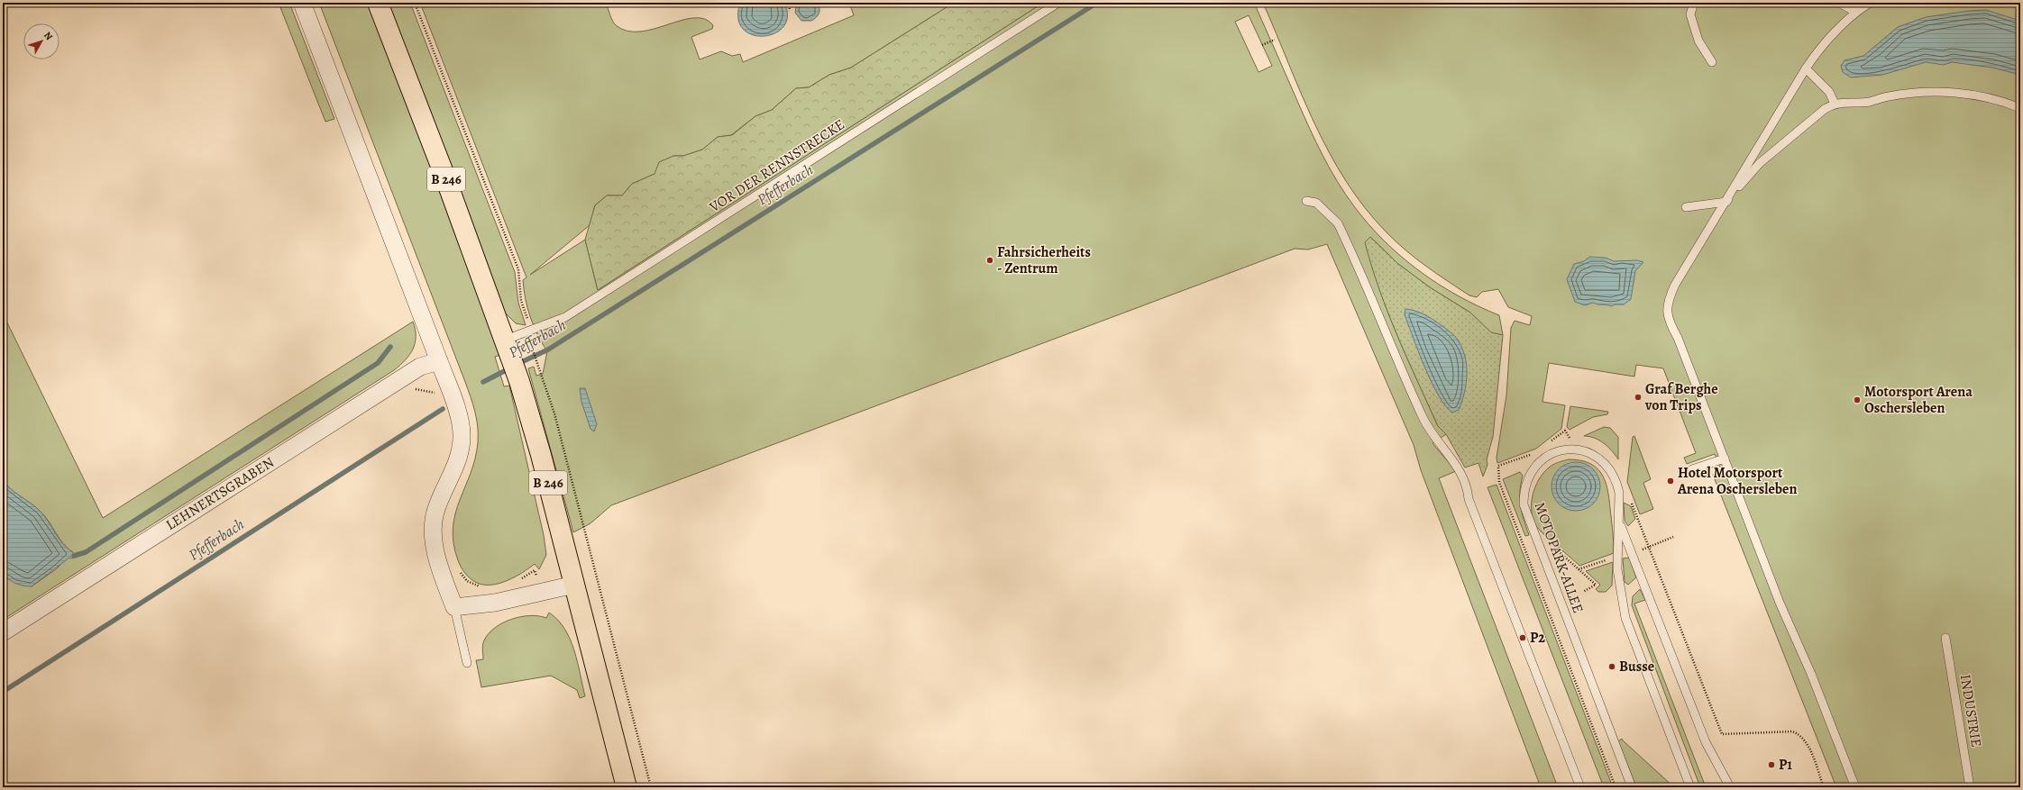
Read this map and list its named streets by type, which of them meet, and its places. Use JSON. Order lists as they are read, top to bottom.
{
  "streets": {
    "main road": ["B 246"],
    "street": ["LEHNERTSGRABEN"],
    "lane": ["VOR DER RENNSTRECKE", "MOTOPARK-ALLEE", "INDUSTRIE"]
  },
  "crossings": [
    ["VOR DER RENNSTRECKE", "B 246"]
  ],
  "water": ["Pfefferbach"],
  "places": [
    "Fahrsicherheits - Zentrum",
    "Graf Berghe von Trips",
    "Motorsport Arena Oschersleben",
    "Hotel Motorsport Arena Oschersleben",
    "P2",
    "Busse",
    "P1"
  ],
  "north": "top right"
}
